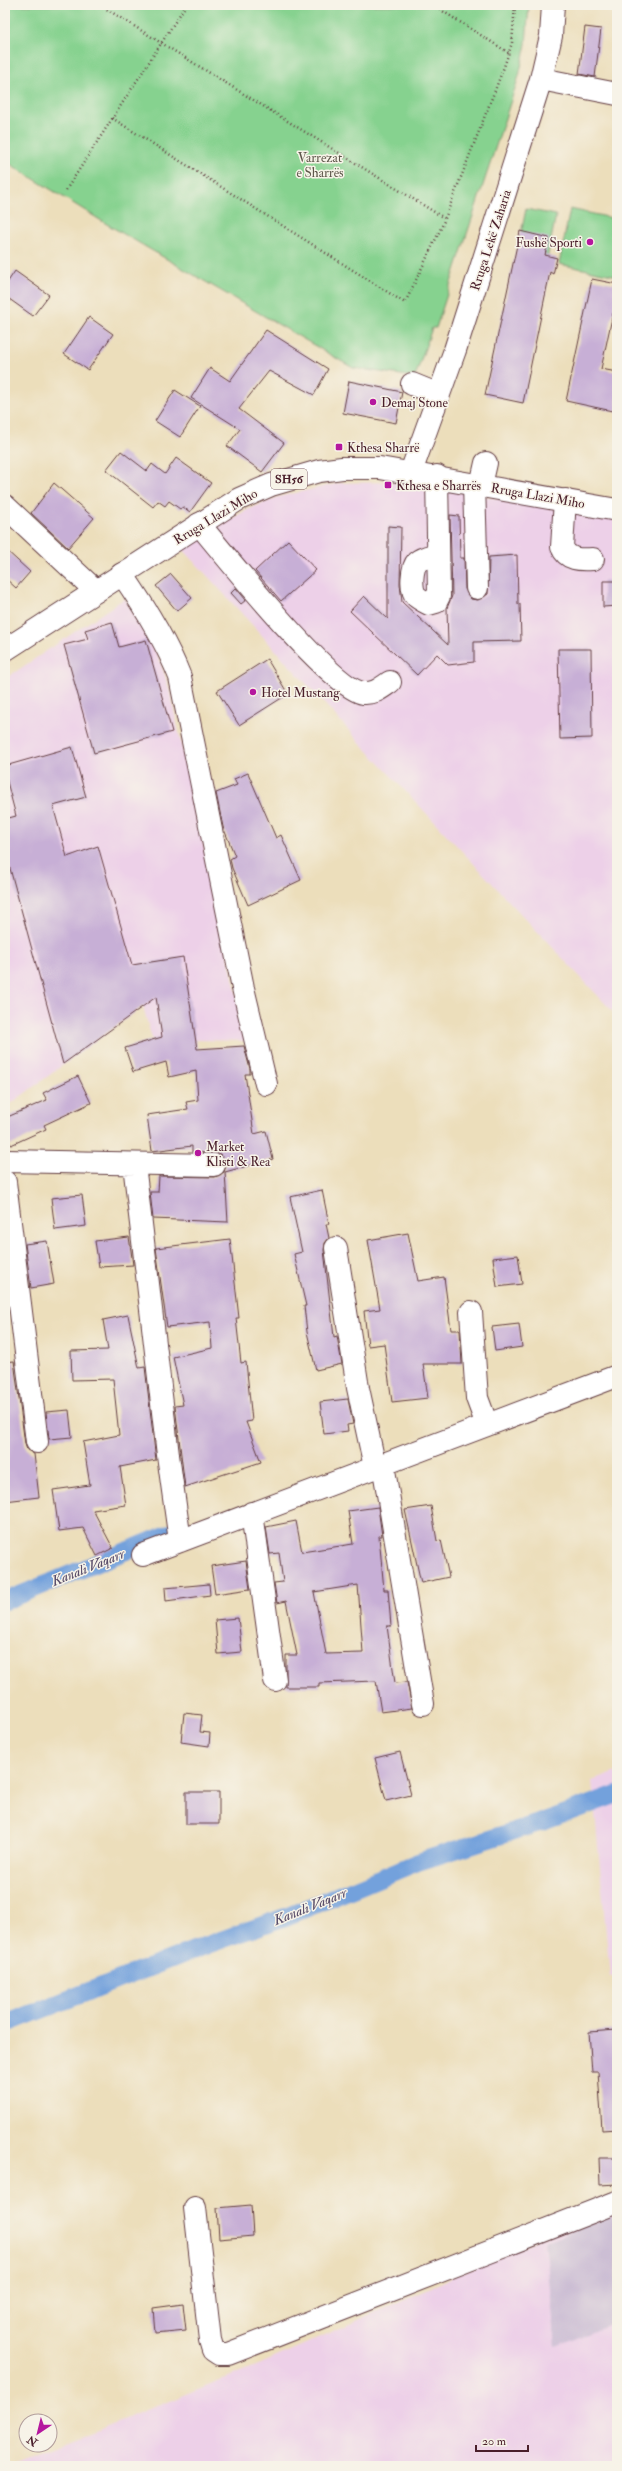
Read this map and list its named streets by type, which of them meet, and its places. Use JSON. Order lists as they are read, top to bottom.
{
  "streets": {
    "street": ["Rruga Lekë Zaharia", "SH56", "Rruga Llazi Miho"]
  },
  "crossings": [
    ["Rruga Lekë Zaharia", "Rruga Llazi Miho"]
  ],
  "water": ["Kanali Vaqarr"],
  "parks": ["Varrezat e Sharrës"],
  "places": {
    "other": [
      "Fushë Sporti",
      "Demaj Stone",
      "Hotel Mustang",
      "Market Klisti & Rea"
    ],
    "transit": ["Kthesa Sharrë", "Kthesa e Sharrës"]
  },
  "scale_bar": "20 m",
  "north": "bottom left"
}
